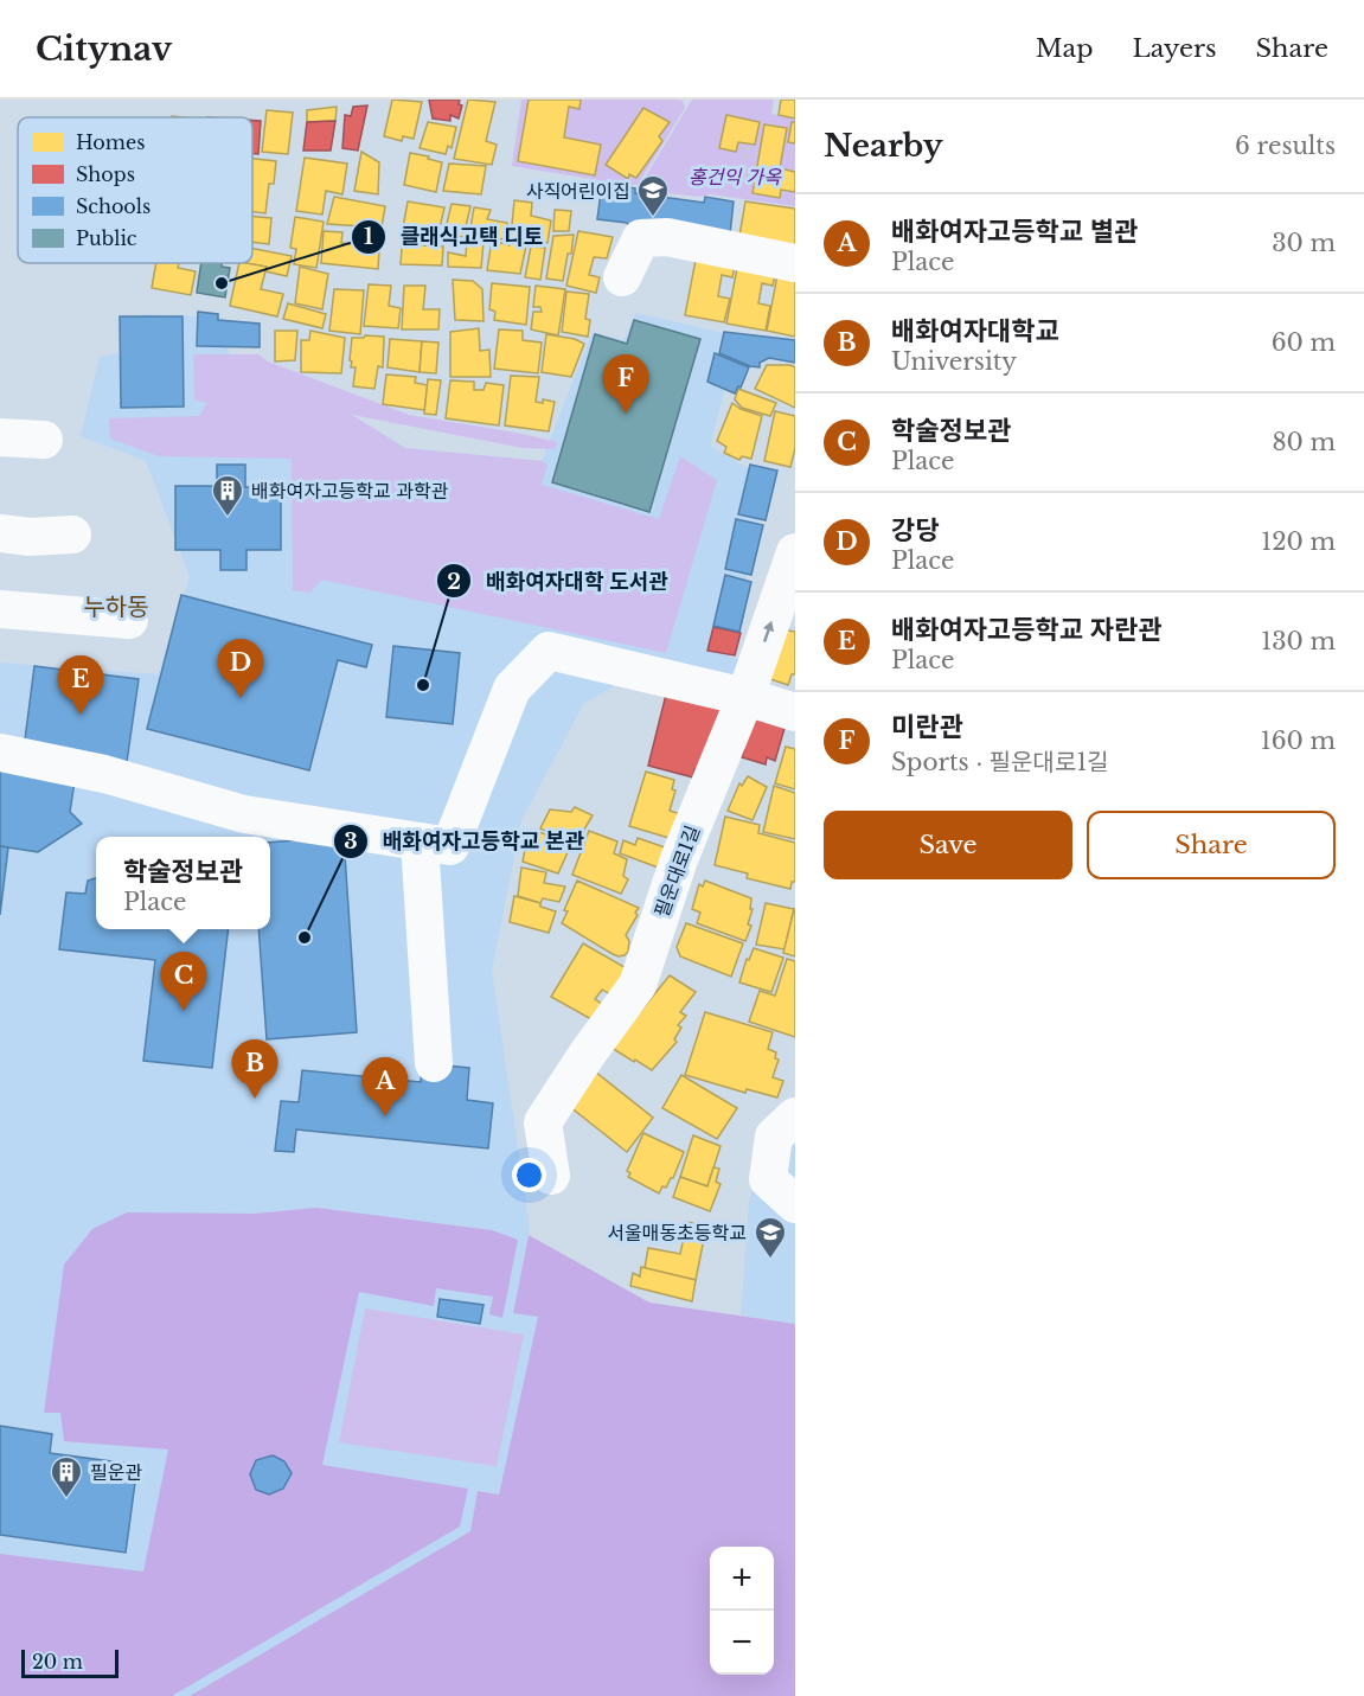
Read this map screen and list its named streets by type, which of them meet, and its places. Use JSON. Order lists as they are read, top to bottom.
{
  "streets": {
    "street": ["필운대로1길"]
  },
  "districts": ["누하동"],
  "parks": ["홍건익 가옥"],
  "places": {
    "school or university": ["사직어린이집", "서울매동초등학교"],
    "other": ["클래식고택 디토", "배화여자대학 도서관", "배화여자고등학교 본관"],
    "building": ["배화여자고등학교 과학관", "필운관"]
  },
  "legend": [
    "Homes",
    "Shops",
    "Schools",
    "Public"
  ],
  "scale_bar": "20 m",
  "page": {
    "header": "Citynav",
    "nav": ["Map", "Layers", "Share"],
    "heading": ["Nearby", "6 results"],
    "list": [
      {
        "mark": "A",
        "name": "배화여자고등학교 별관",
        "note": "Place",
        "value": "30 m"
      },
      {
        "mark": "B",
        "name": "배화여자대학교",
        "note": "University",
        "value": "60 m"
      },
      {
        "mark": "C",
        "name": "학술정보관",
        "note": "Place",
        "value": "80 m"
      },
      {
        "mark": "D",
        "name": "강당",
        "note": "Place",
        "value": "120 m"
      },
      {
        "mark": "E",
        "name": "배화여자고등학교 자란관",
        "note": "Place",
        "value": "130 m"
      },
      {
        "mark": "F",
        "name": "미란관",
        "note": "Sports · 필운대로1길",
        "value": "160 m"
      }
    ],
    "pins": [
      "F",
      "D",
      "E",
      "C",
      "B",
      "A"
    ],
    "buttons": ["Save", "Share"],
    "popup": ["학술정보관", "Place"],
    "map_buttons": ["+", "−"],
    "scale": "20 m"
  }
}
